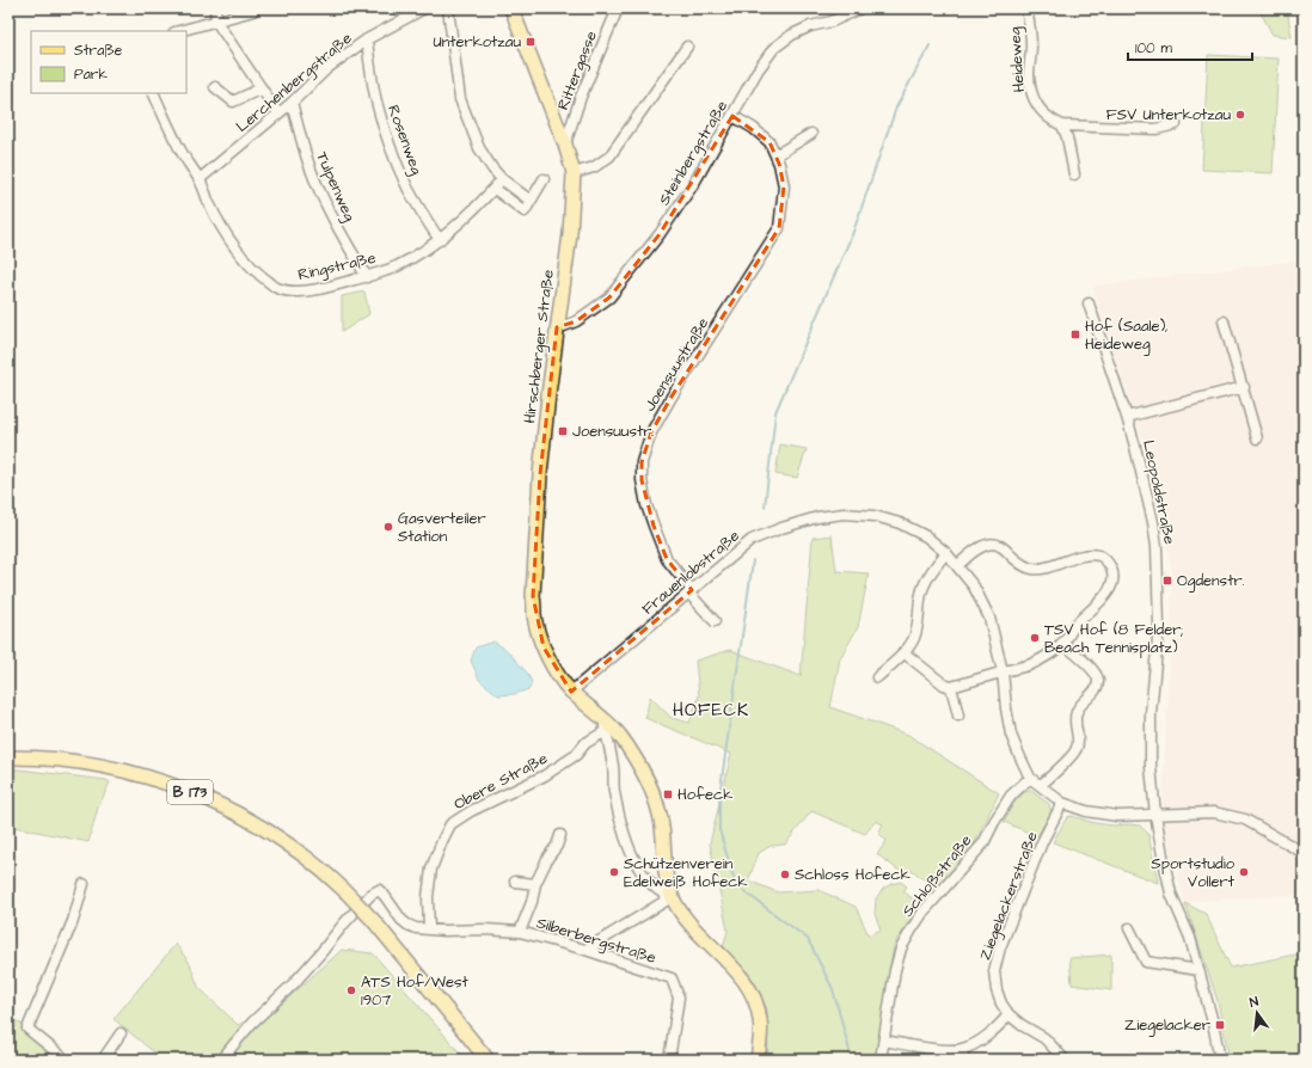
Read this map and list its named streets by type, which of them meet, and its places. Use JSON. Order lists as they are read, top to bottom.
{
  "streets": {
    "main road": ["Hirschberger Straße", "B 173"],
    "street": [
      "Heideweg",
      "Rittergasse",
      "Lerchenbergstraße",
      "Rosenweg",
      "Steinbergstraße",
      "Tulpenweg",
      "Ringstraße",
      "Joensuustraße",
      "Leopoldstraße",
      "Frauenlobstraße",
      "Obere Straße",
      "Schloßstraße",
      "Ziegelackerstraße",
      "Silberbergstraße"
    ]
  },
  "crossings": [
    ["Rittergasse", "Hirschberger Straße"],
    ["Lerchenbergstraße", "Rosenweg"],
    ["Lerchenbergstraße", "Tulpenweg"],
    ["Lerchenbergstraße", "Ringstraße"],
    ["Rosenweg", "Ringstraße"],
    ["Steinbergstraße", "Hirschberger Straße"],
    ["Steinbergstraße", "Joensuustraße"],
    ["Tulpenweg", "Ringstraße"],
    ["Hirschberger Straße", "Frauenlobstraße"],
    ["Joensuustraße", "Frauenlobstraße"],
    ["Frauenlobstraße", "Schloßstraße"],
    ["Obere Straße", "Silberbergstraße"]
  ],
  "districts": ["HOFECK"],
  "places": {
    "transit": [
      "Unterkotzau",
      "Hof (Saale), Heideweg",
      "Joensuustr.",
      "Ogdenstr.",
      "Hofeck",
      "Ziegelacker"
    ],
    "other": [
      "FSV Unterkotzau",
      "Gasverteiler Station",
      "TSV Hof (8 Felder; Beach Tennisplatz)",
      "Schützenverein Edelweiß Hofeck",
      "Sportstudio Vollert",
      "Schloss Hofeck",
      "ATS Hof/West 1907"
    ]
  },
  "legend": ["Straße", "Park"],
  "scale_bar": "100 m",
  "north": "top"
}
